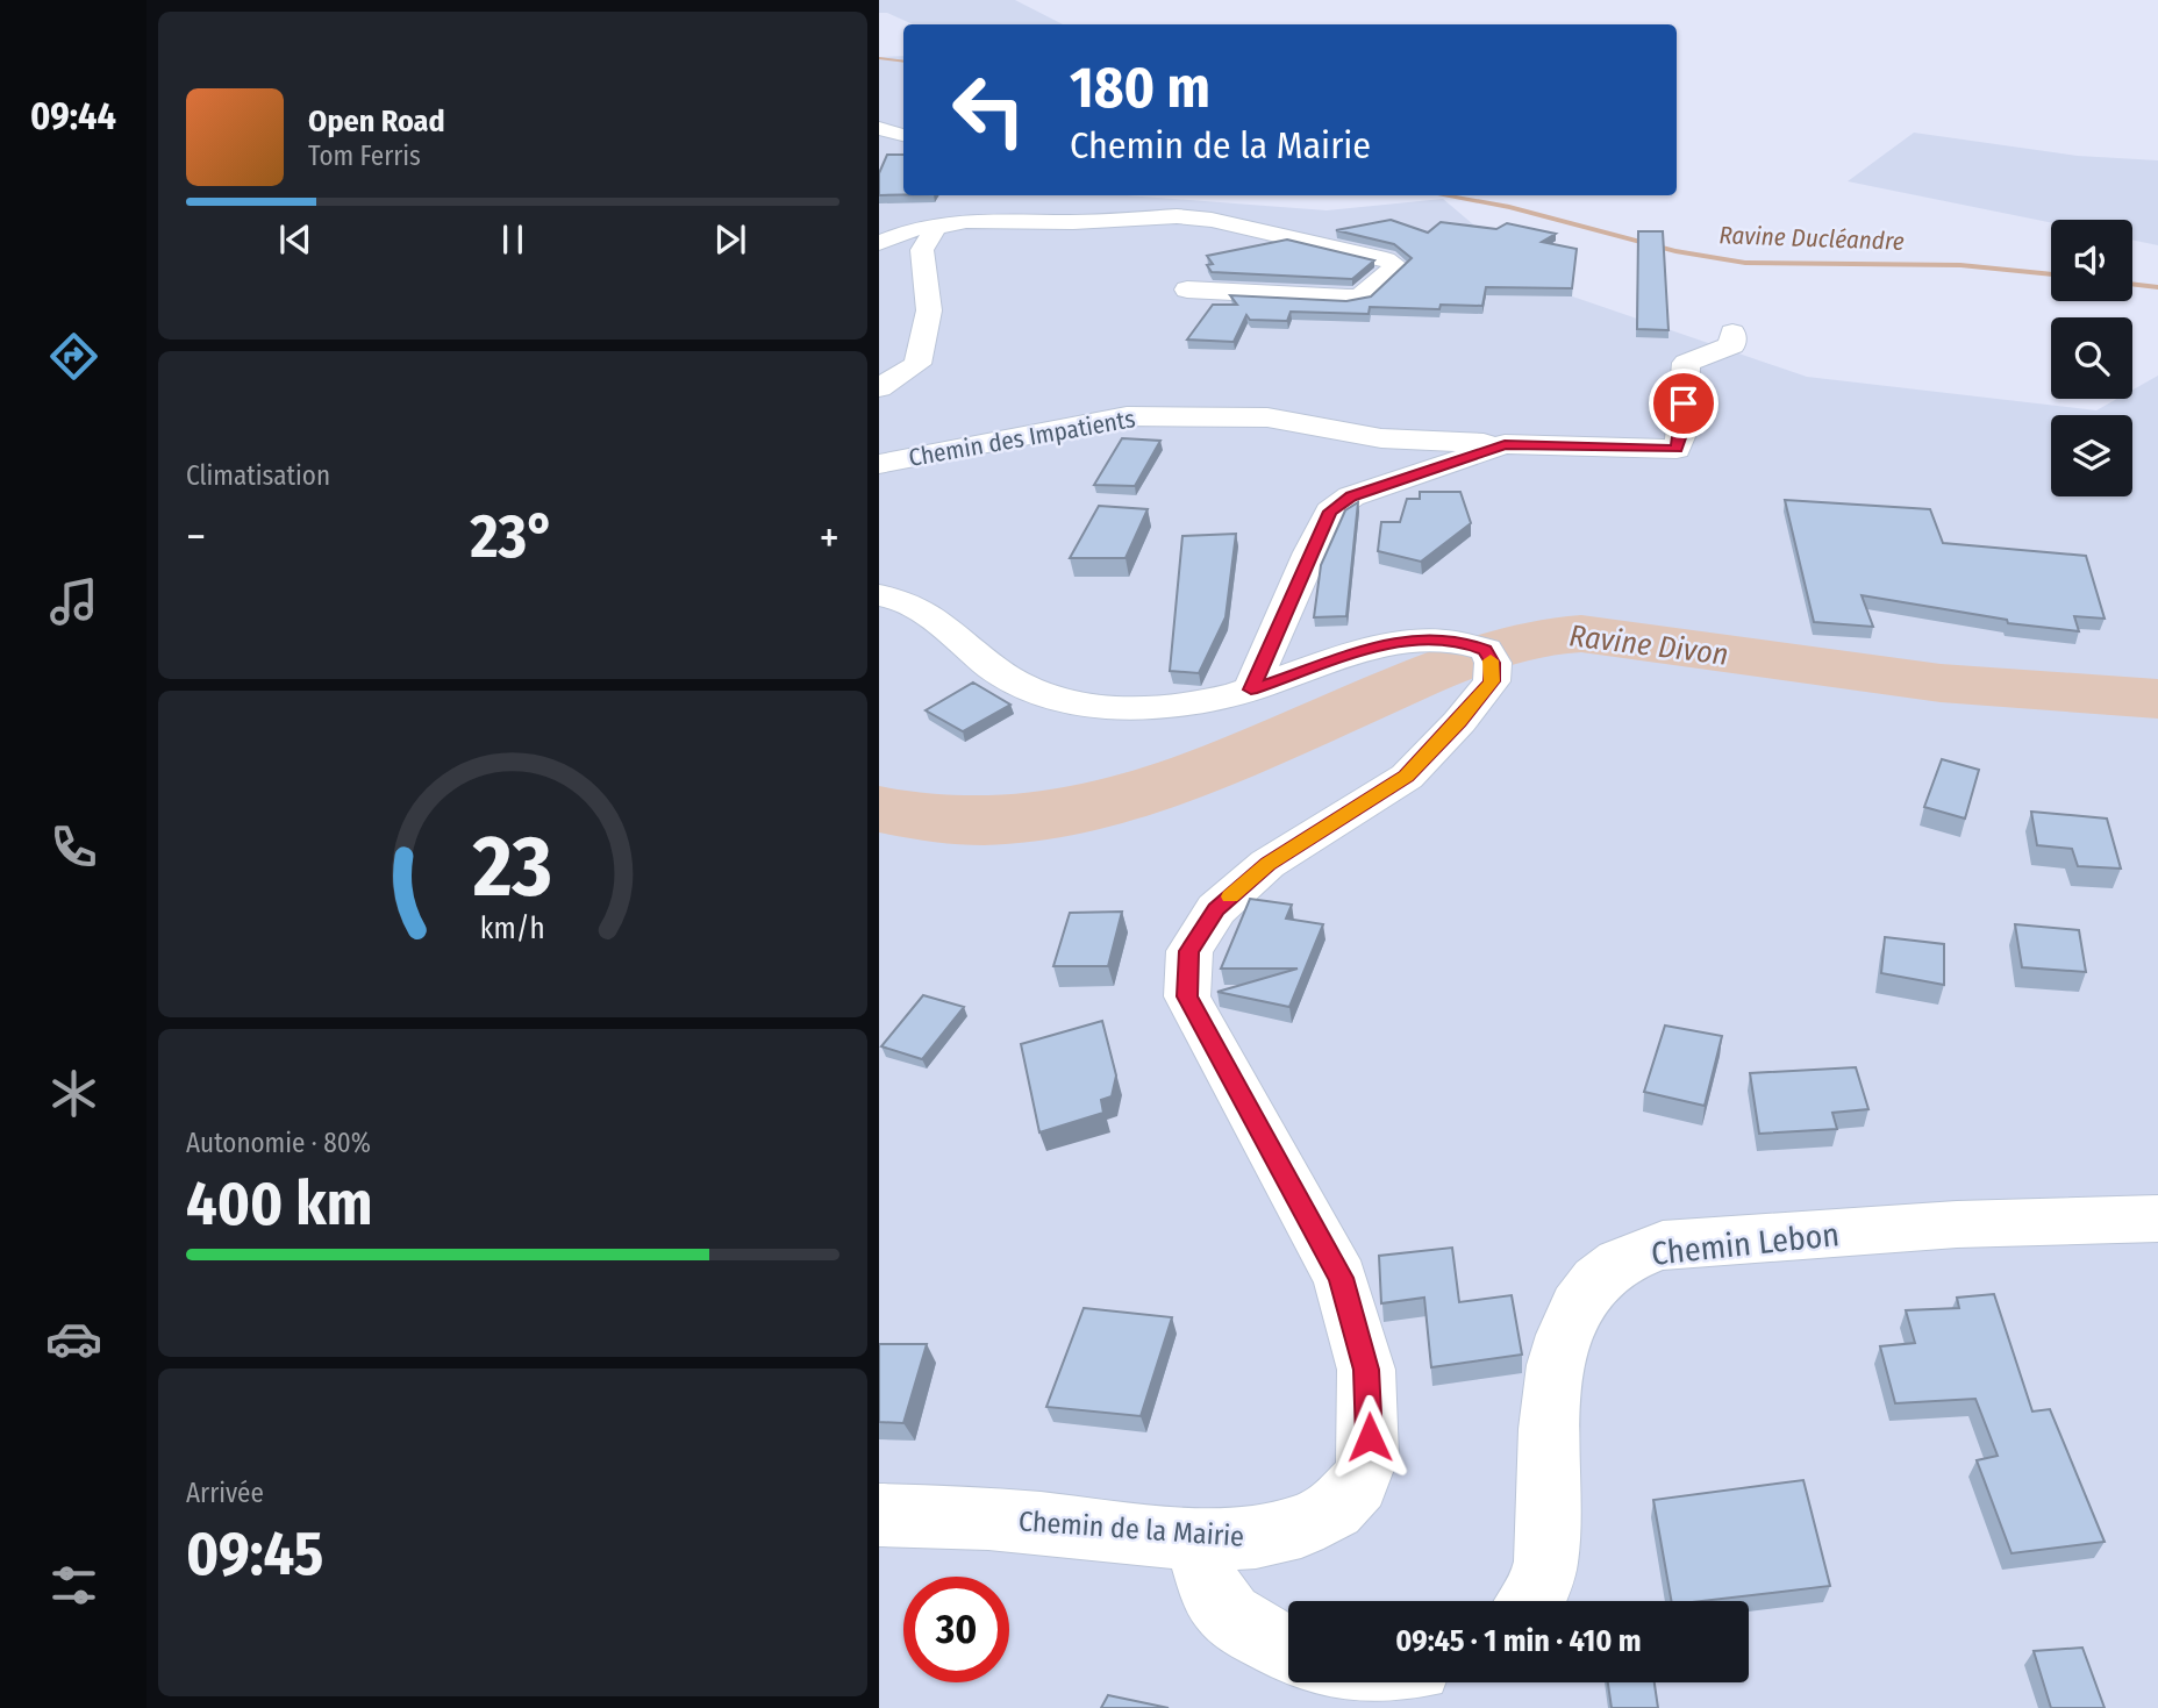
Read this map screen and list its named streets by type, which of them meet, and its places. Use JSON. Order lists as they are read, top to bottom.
{
  "streets": {
    "street": ["Chemin des Impatients", "Chemin Lebon", "Chemin de la Mairie"]
  },
  "water": ["Ravine Ducléandre", "Ravine Divon"],
  "page": {
    "tabs": "09:44",
    "turn": ["180 m", "Chemin de la Mairie"],
    "song": ["Open Road", "Tom Ferris"],
    "tile": [
      "Climatisation",
      ["Autonomie · 80%", "400 km"],
      ["Arrivée", "09:45"]
    ],
    "heat": ["−", "23°", "+"],
    "limit": "30",
    "trip": "09:45 · 1 min · 410 m",
    "gauge": ["23", "km/h"]
  }
}
